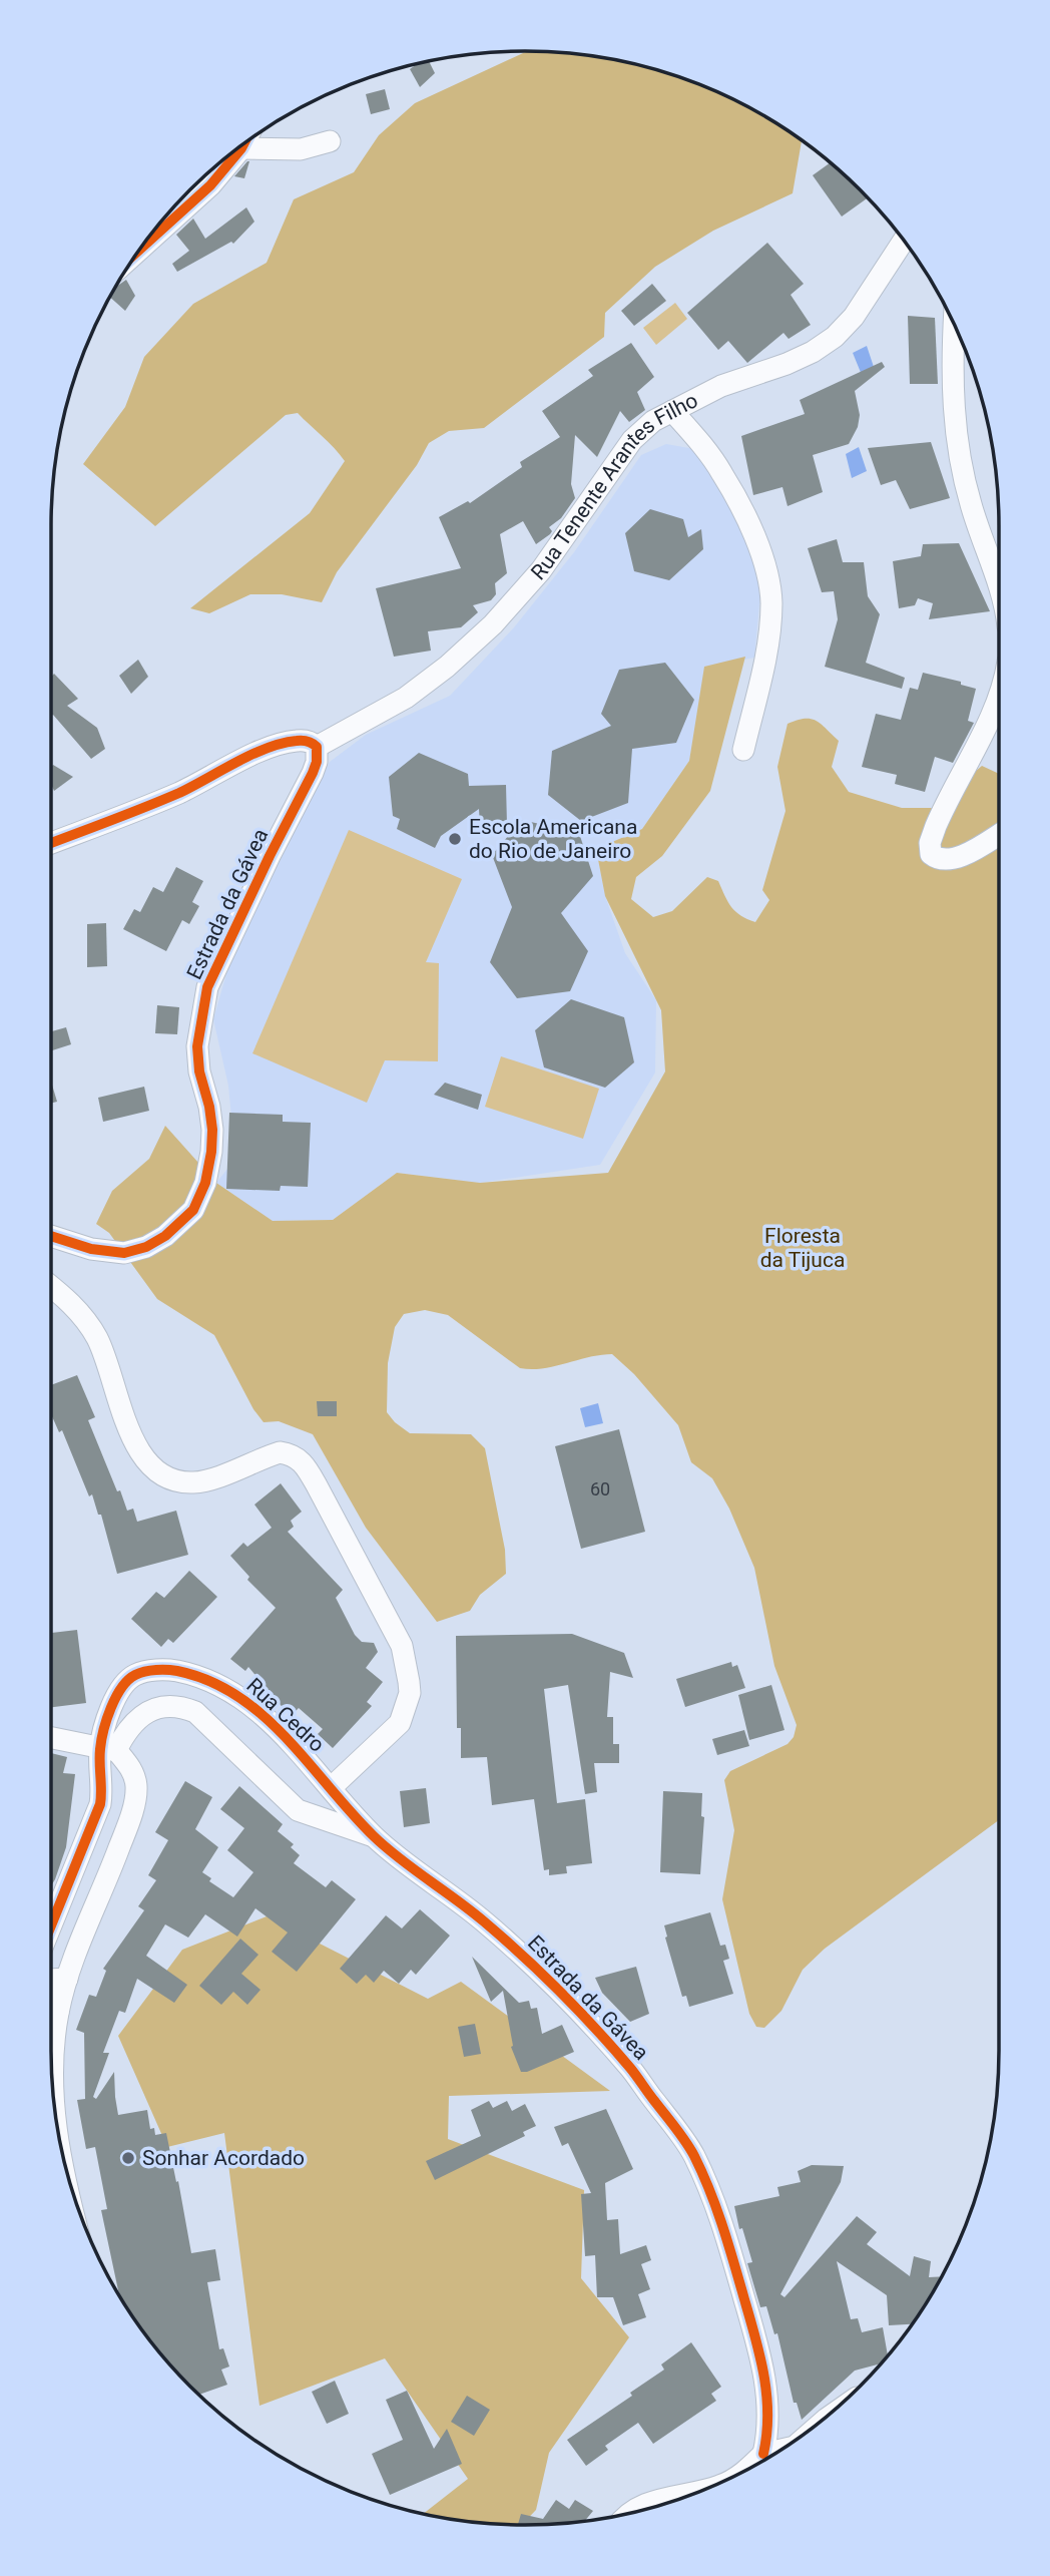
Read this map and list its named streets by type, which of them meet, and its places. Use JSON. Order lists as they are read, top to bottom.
{
  "streets": {
    "street": ["Rua Tenente Arantes Filho", "Estrada da Gávea", "Rua Cedro"]
  },
  "crossings": [
    ["Rua Tenente Arantes Filho", "Estrada da Gávea"],
    ["Estrada da Gávea", "Rua Cedro"]
  ],
  "parks": ["Floresta da Tijuca"],
  "places": ["Escola Americana do Rio de Janeiro", "Sonhar Acordado"],
  "house_numbers": ["60"]
}
